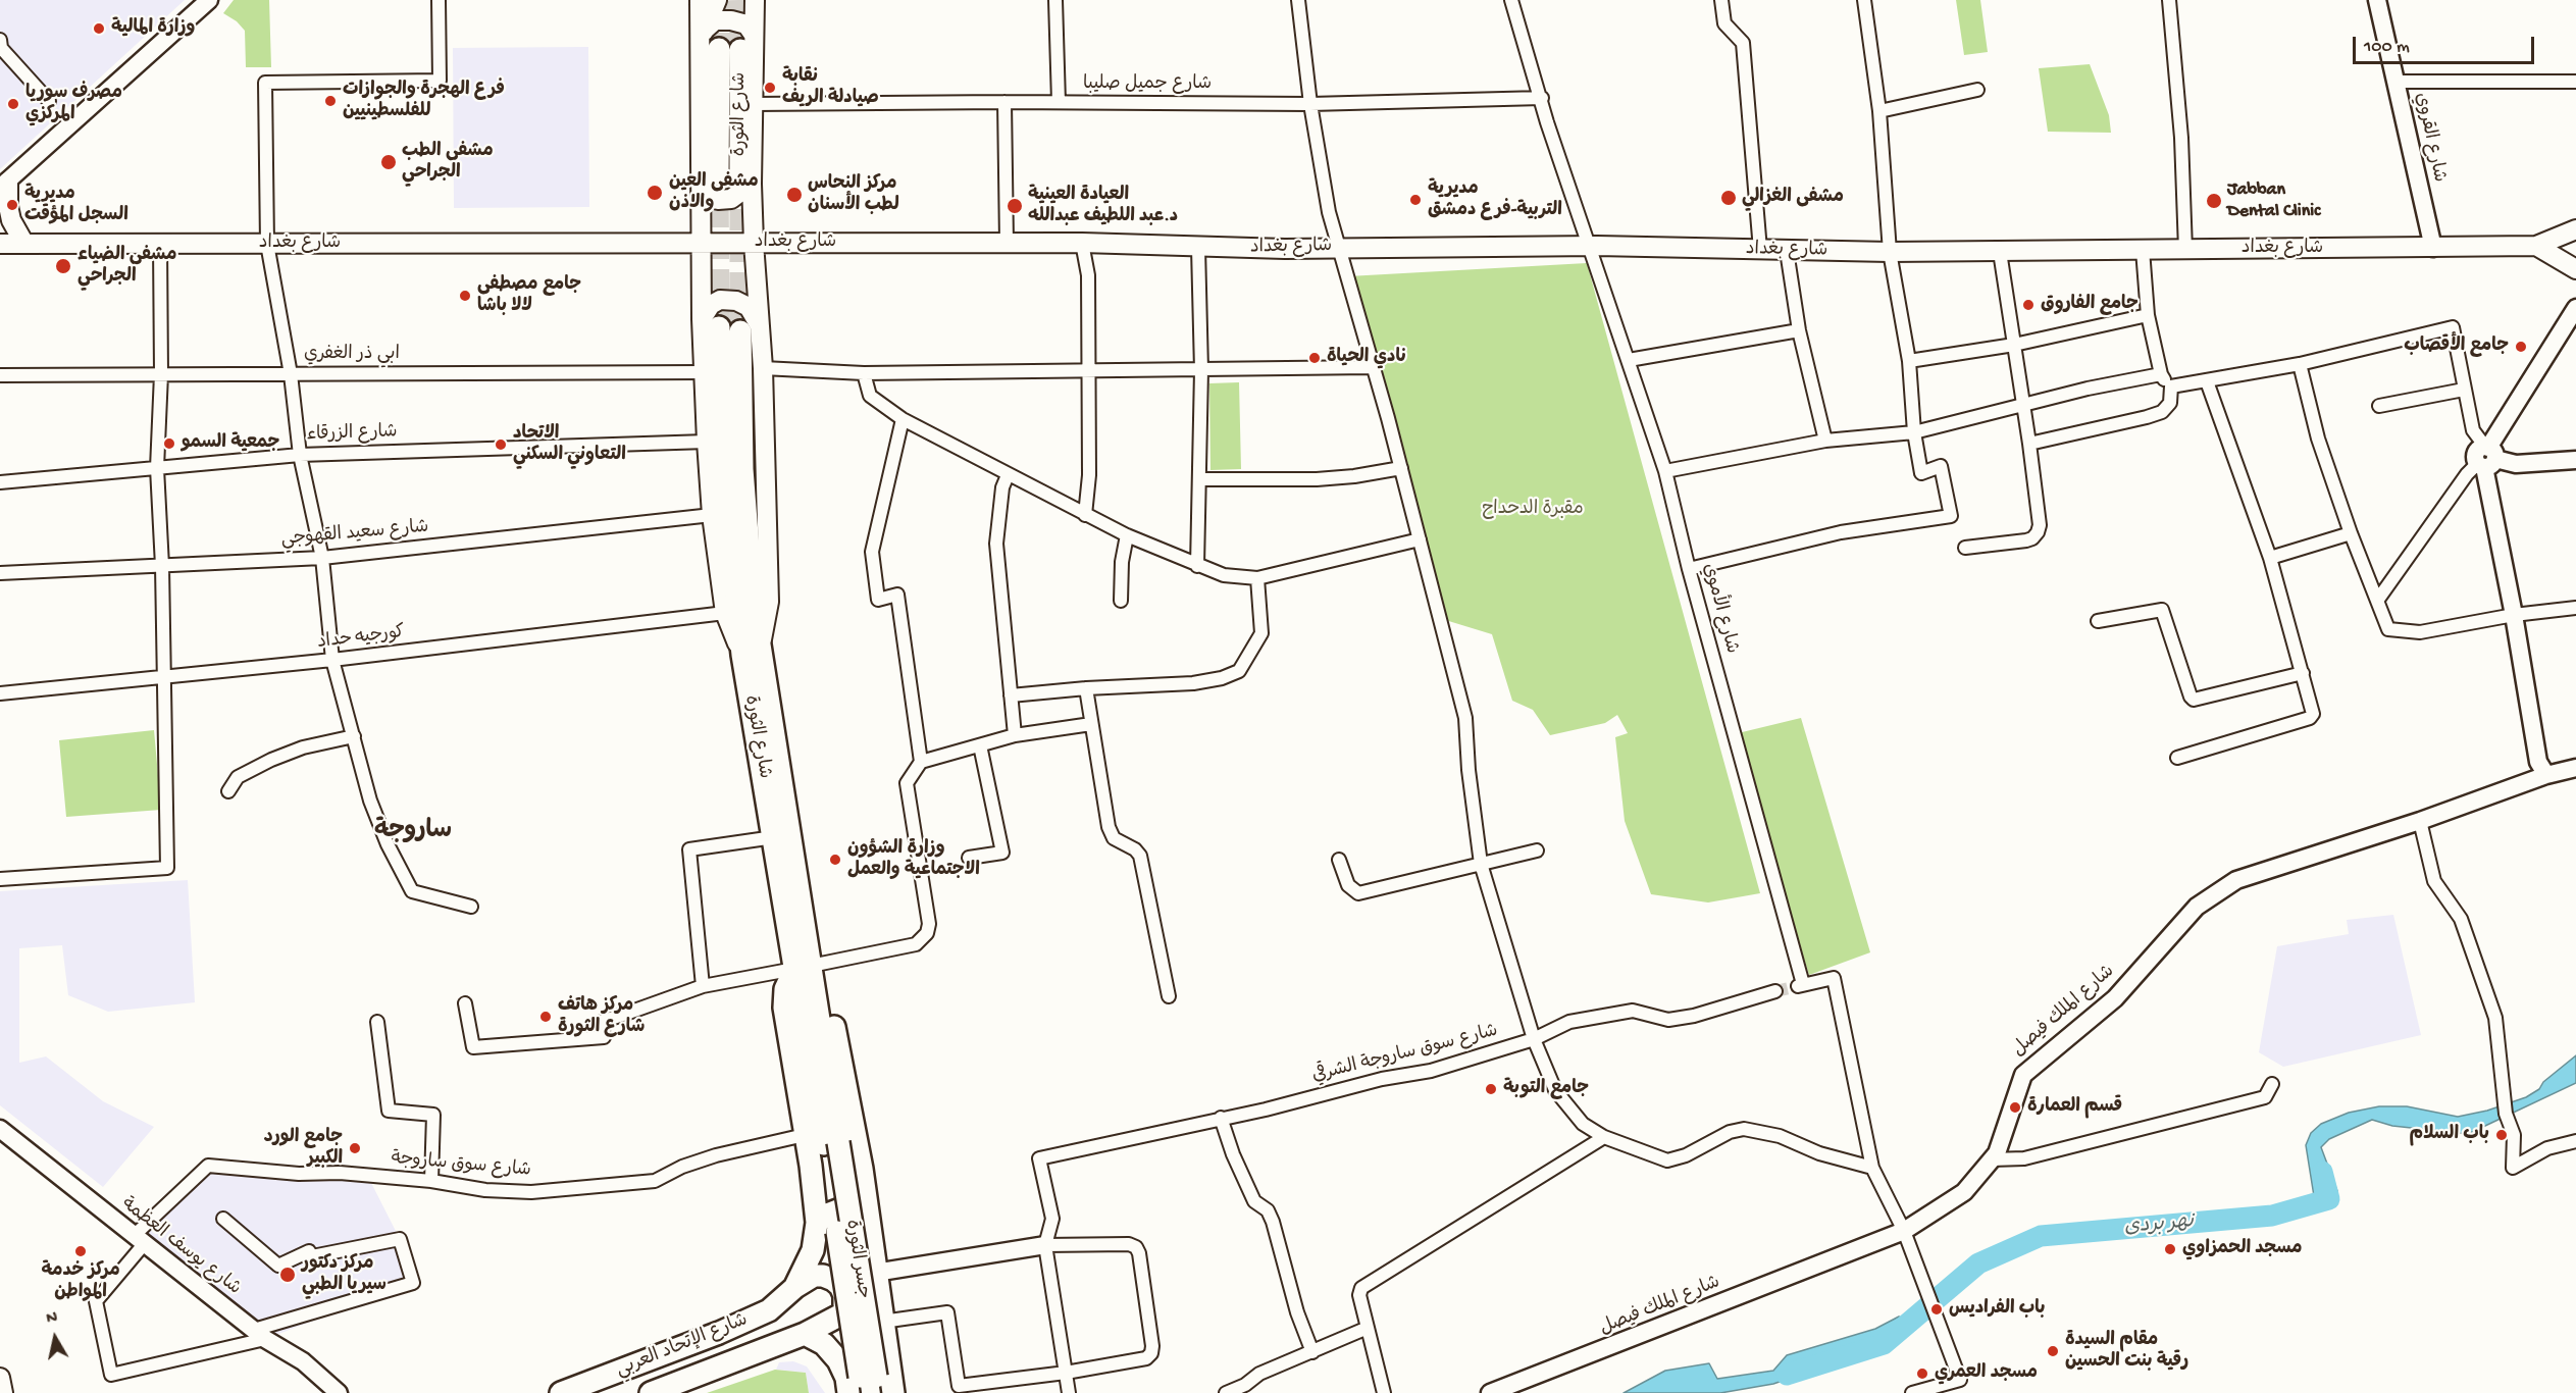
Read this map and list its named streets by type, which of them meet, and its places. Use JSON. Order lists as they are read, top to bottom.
{
  "streets": {
    "highway": ["شارع الثورة", "جسر الثورة", "شارع الإتحاد العربي"],
    "main road": ["شارع بغداد"],
    "street": [
      "شارع جميل صليبا",
      "شارع القروي",
      "ابي ذر الغفري",
      "شارع الزرقاء",
      "شارع سعيد القهوجي",
      "شارع الأموي",
      "كورجيه حداد",
      "شارع الملك فيصل",
      "شارع سوق ساروجة الشرقي",
      "شارع سوق ساروجة",
      "شارع يوسف العظمة"
    ]
  },
  "crossings": [
    ["شارع جميل صليبا", "شارع الأموي"],
    ["شارع الثورة", "شارع سوق ساروجة"],
    ["شارع الثورة", "جسر الثورة"],
    ["شارع القروي", "شارع بغداد"],
    ["شارع بغداد", "شارع الأموي"],
    ["شارع سوق ساروجة", "شارع يوسف العظمة"],
    ["شارع سوق ساروجة", "جسر الثورة"]
  ],
  "districts": ["ساروجة"],
  "water": ["نهر بردى"],
  "parks": ["مقبرة الدحداح"],
  "places": [
    "وزارة المالية",
    "نقابة صيادلة الريف",
    "فرع الهجرة والجوازات للفلسطينيين",
    "مصرف سوريا المركزي",
    "مشفى الطب الجراحي",
    "مشفى العين والاذن",
    "مركز النحاس لطب الأسنان",
    "مشفى الغزالي",
    "مديرية التربية-فرع دمشق",
    "Jabban Dental Clinic",
    "مديرية السجل المؤقت",
    "العيادة العينية د.عبد اللطيف عبدالله",
    "مشفى الضياء الجراحي",
    "جامع مصطفى لالا باشا",
    "جامع الفاروق",
    "جامع الأقصاب",
    "نادي الحياة",
    "جمعية السمو",
    "الاتحاد التعاوني السكني",
    "وزارة الشؤون الاجتماعية والعمل",
    "مركز هاتف شارع الثورة",
    "جامع التوبة",
    "قسم العمارة",
    "باب السلام",
    "جامع الورد الكبير",
    "مسجد الحمزاوي",
    "مركز خدمة المواطن",
    "مركز دكتور سيريا الطبي",
    "باب الفراديس",
    "مقام السيدة رقية بنت الحسين",
    "مسجد العمري"
  ],
  "scale_bar": "100 m",
  "north": "top"
}
